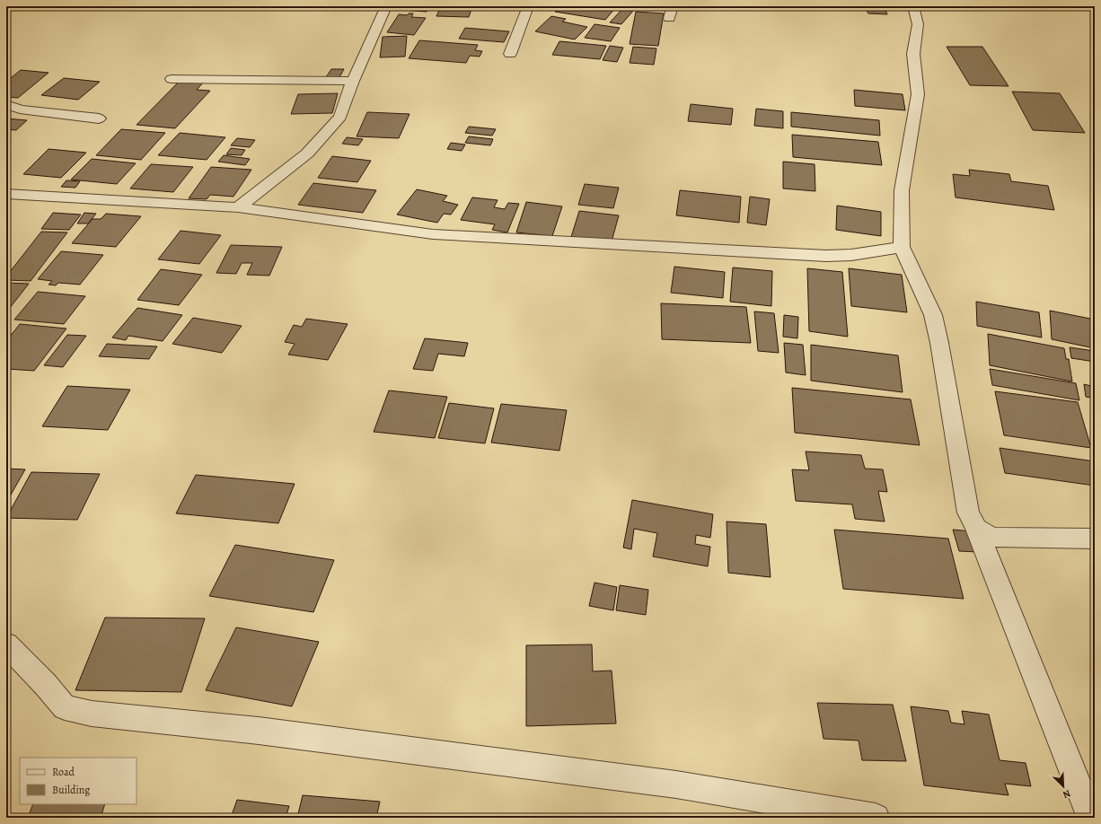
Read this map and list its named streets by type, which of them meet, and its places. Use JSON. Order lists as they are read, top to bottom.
{
  "legend": ["Road", "Building"],
  "north": "bottom right"
}
